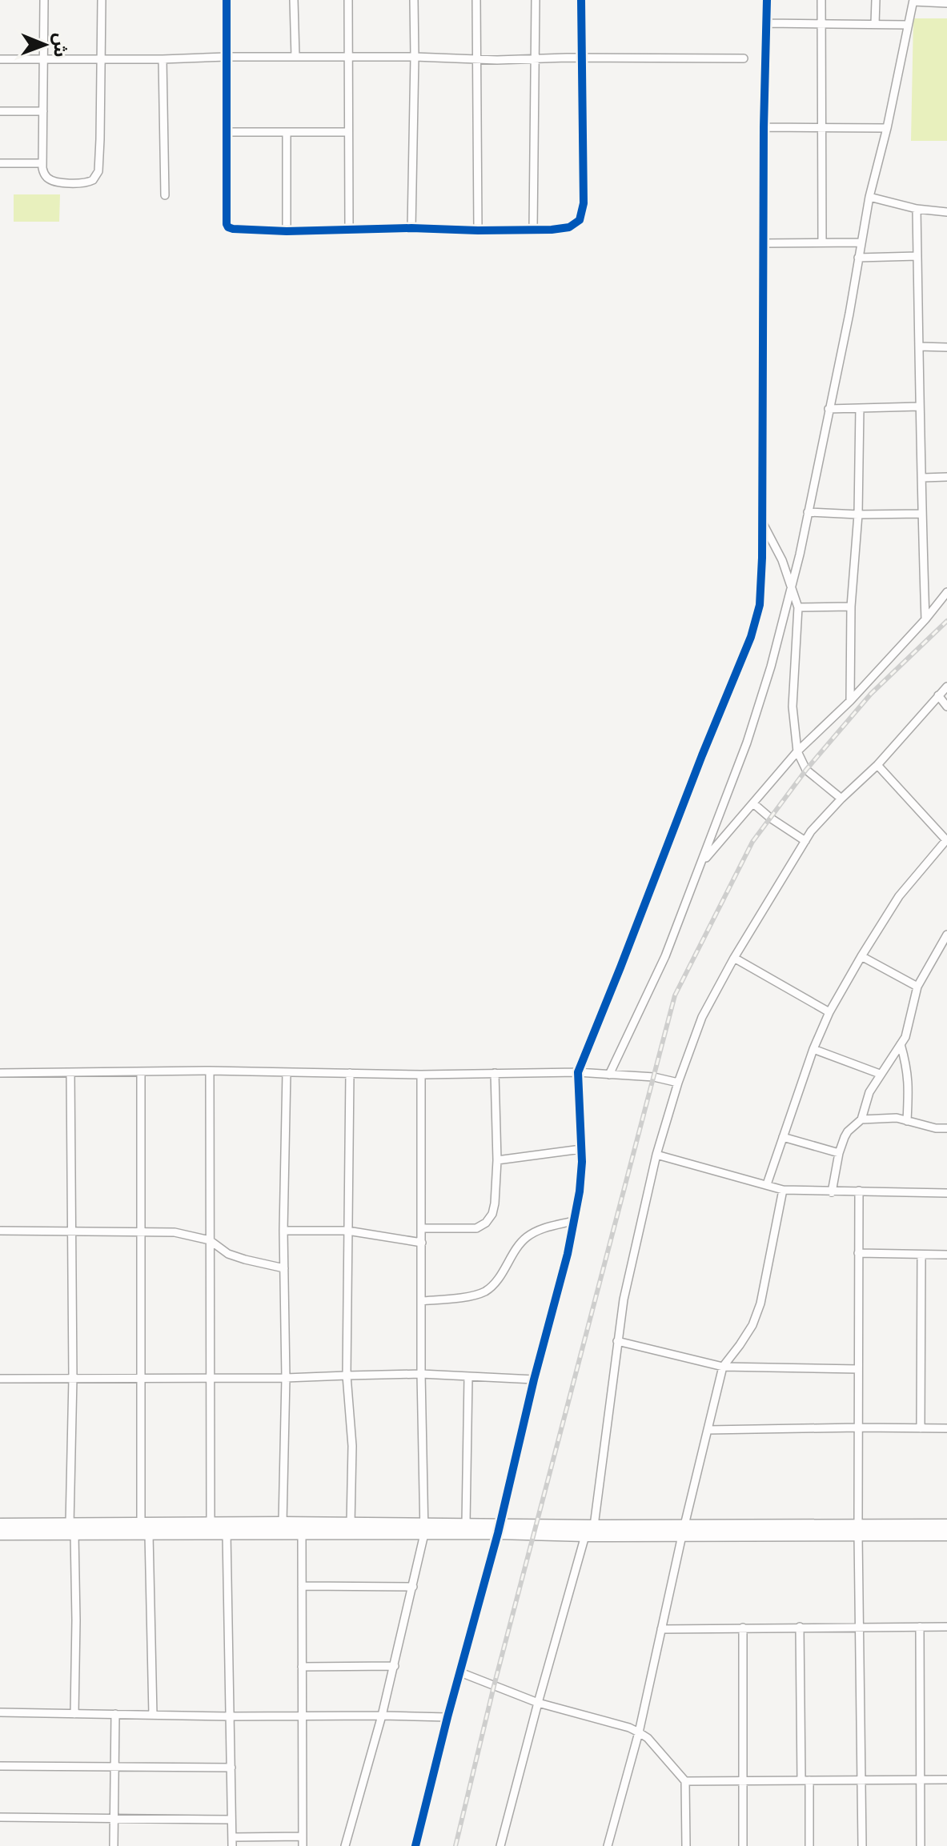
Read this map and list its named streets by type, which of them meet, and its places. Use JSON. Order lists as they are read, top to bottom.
{
  "north": "right"
}
